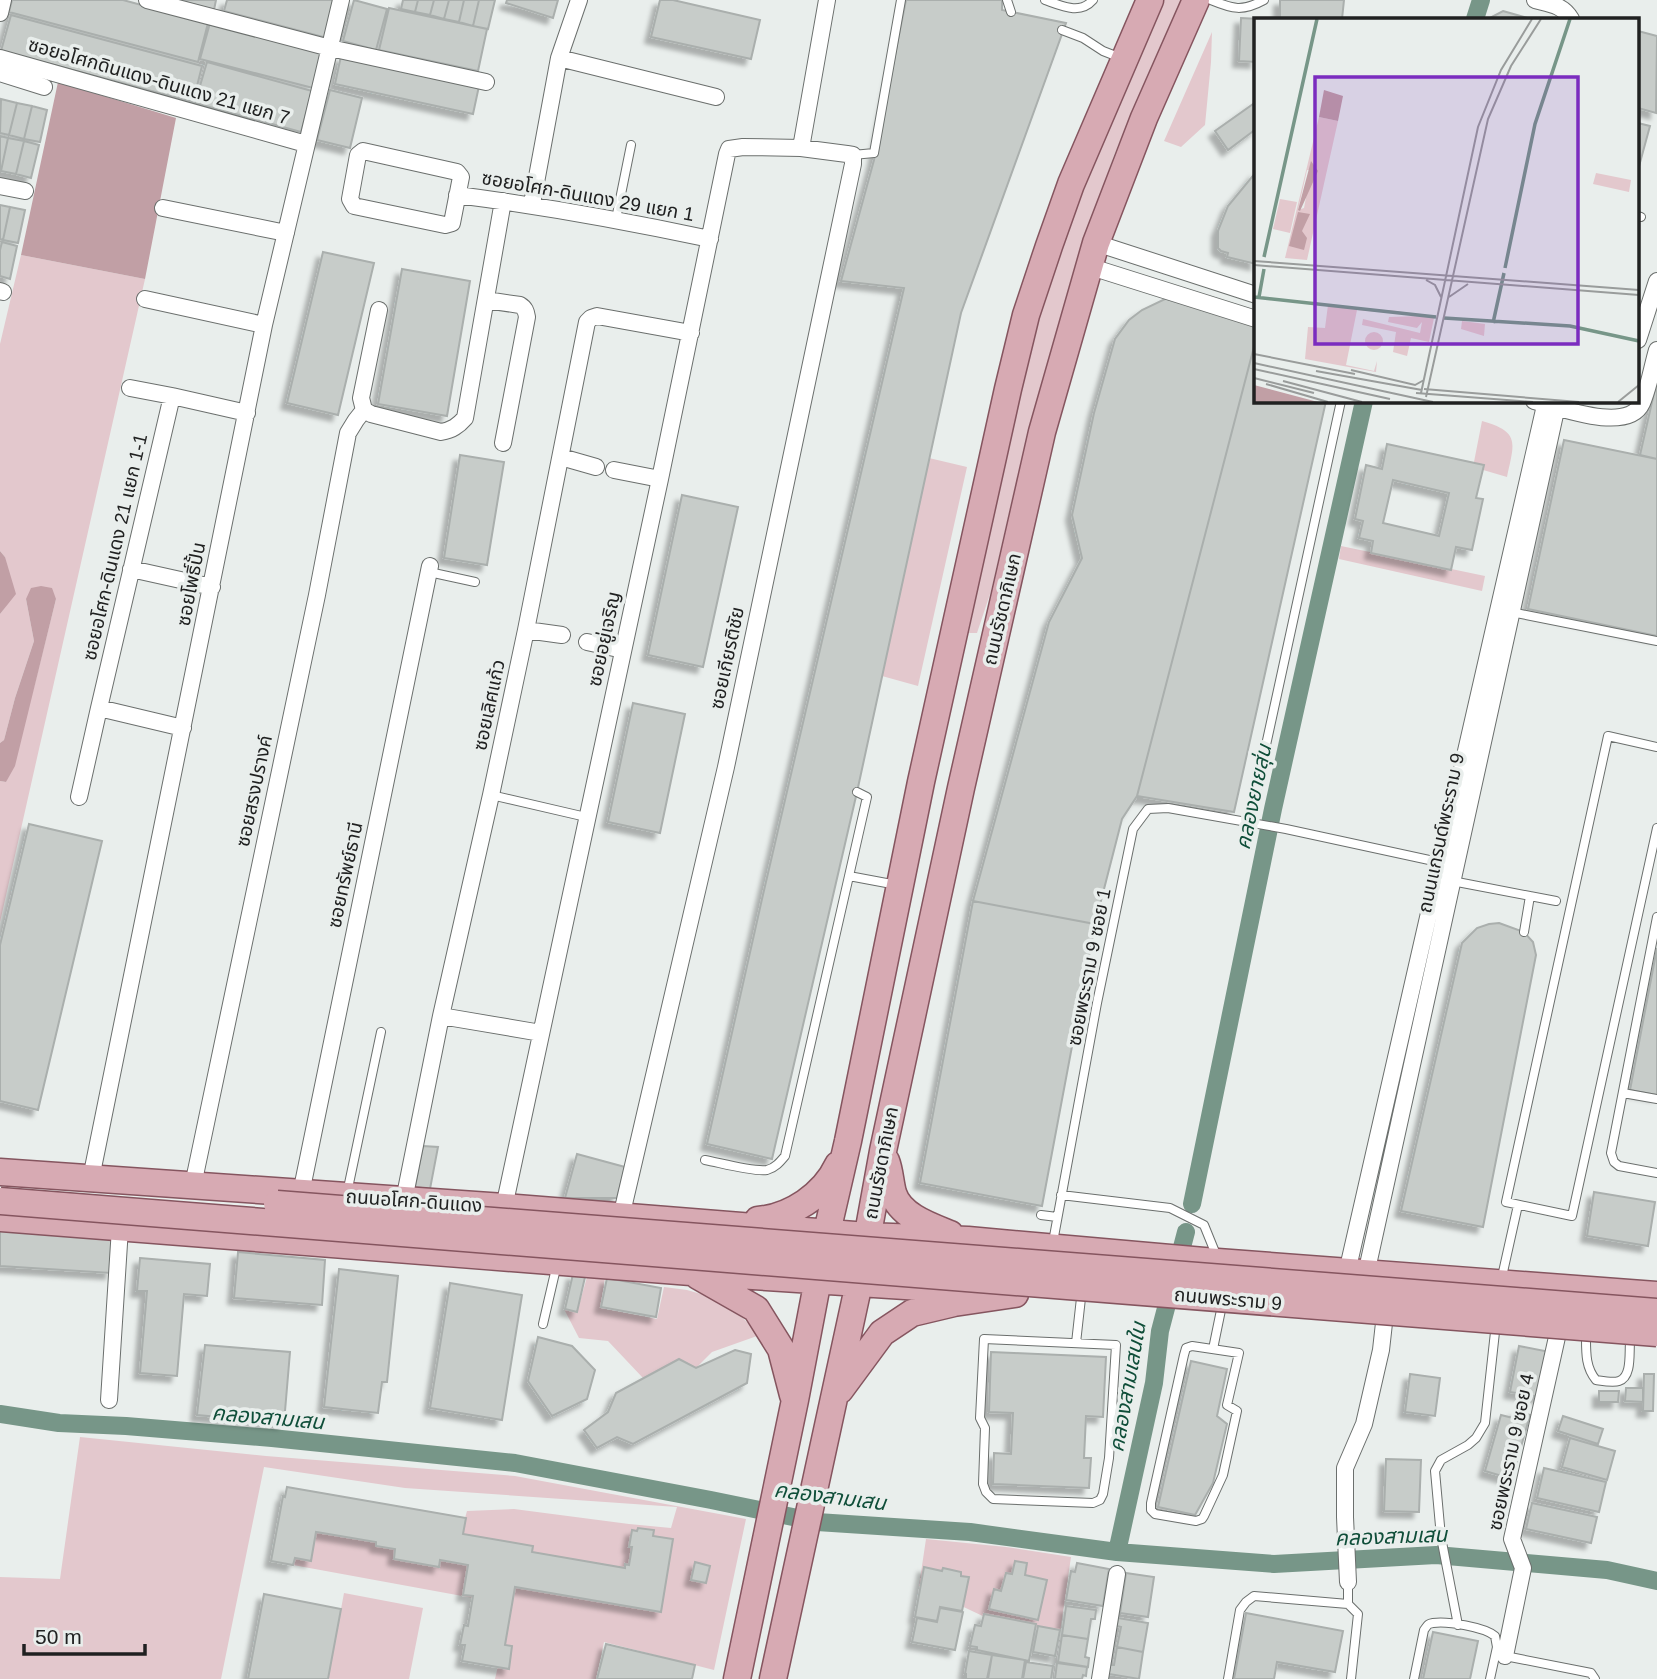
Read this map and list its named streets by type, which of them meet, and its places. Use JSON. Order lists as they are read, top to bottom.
{
  "streets": {
    "main road": ["ถนนรัชดาภิเษก", "ถนนอโศก-ดินแดง", "ถนนพระราม 9"],
    "street": [
      "ซอยอโศกดินแดง-ดินแดง 21 แยก 7",
      "ซอยอโศก-ดินแดง 29 แยก 1",
      "ซอยอโศก-ดินแดง 21 แยก 1-1",
      "ซอยโพธิ์ปั้น",
      "ซอยอยู่เจริญ",
      "ซอยเกียรติชัย",
      "ซอยเลิศแก้ว",
      "ซอยสรงปรางค์",
      "ถนนแกรนด์พระราม 9",
      "ซอยทรัพย์ธานี",
      "ซอยพระราม 9 ซอย 4"
    ],
    "lane": ["ซอยพระราม 9 ซอย 1"]
  },
  "crossings": [
    ["ซอยอโศกดินแดง-ดินแดง 21 แยก 7", "ซอยโพธิ์ปั้น"],
    ["ซอยอโศก-ดินแดง 29 แยก 1", "ซอยอยู่เจริญ"],
    ["ซอยโพธิ์ปั้น", "ถนนอโศก-ดินแดง"],
    ["ถนนรัชดาภิเษก", "ถนนอโศก-ดินแดง"],
    ["ถนนรัชดาภิเษก", "ถนนพระราม 9"],
    ["ซอยอยู่เจริญ", "ซอยเลิศแก้ว"],
    ["ซอยอยู่เจริญ", "ถนนอโศก-ดินแดง"],
    ["ซอยเกียรติชัย", "ถนนอโศก-ดินแดง"],
    ["ซอยเลิศแก้ว", "ถนนอโศก-ดินแดง"],
    ["ซอยสรงปรางค์", "ถนนอโศก-ดินแดง"],
    ["ถนนแกรนด์พระราม 9", "ซอยพระราม 9 ซอย 1"],
    ["ถนนแกรนด์พระราม 9", "ถนนพระราม 9"],
    ["ซอยทรัพย์ธานี", "ถนนอโศก-ดินแดง"],
    ["ซอยพระราม 9 ซอย 1", "ถนนพระราม 9"],
    ["ถนนอโศก-ดินแดง", "ถนนพระราม 9"],
    ["ถนนพระราม 9", "ซอยพระราม 9 ซอย 4"]
  ],
  "water": ["คลองยายสุ่น", "คลองสามเสนใน", "คลองสามเสน"],
  "scale_bar": "50 m"
}
